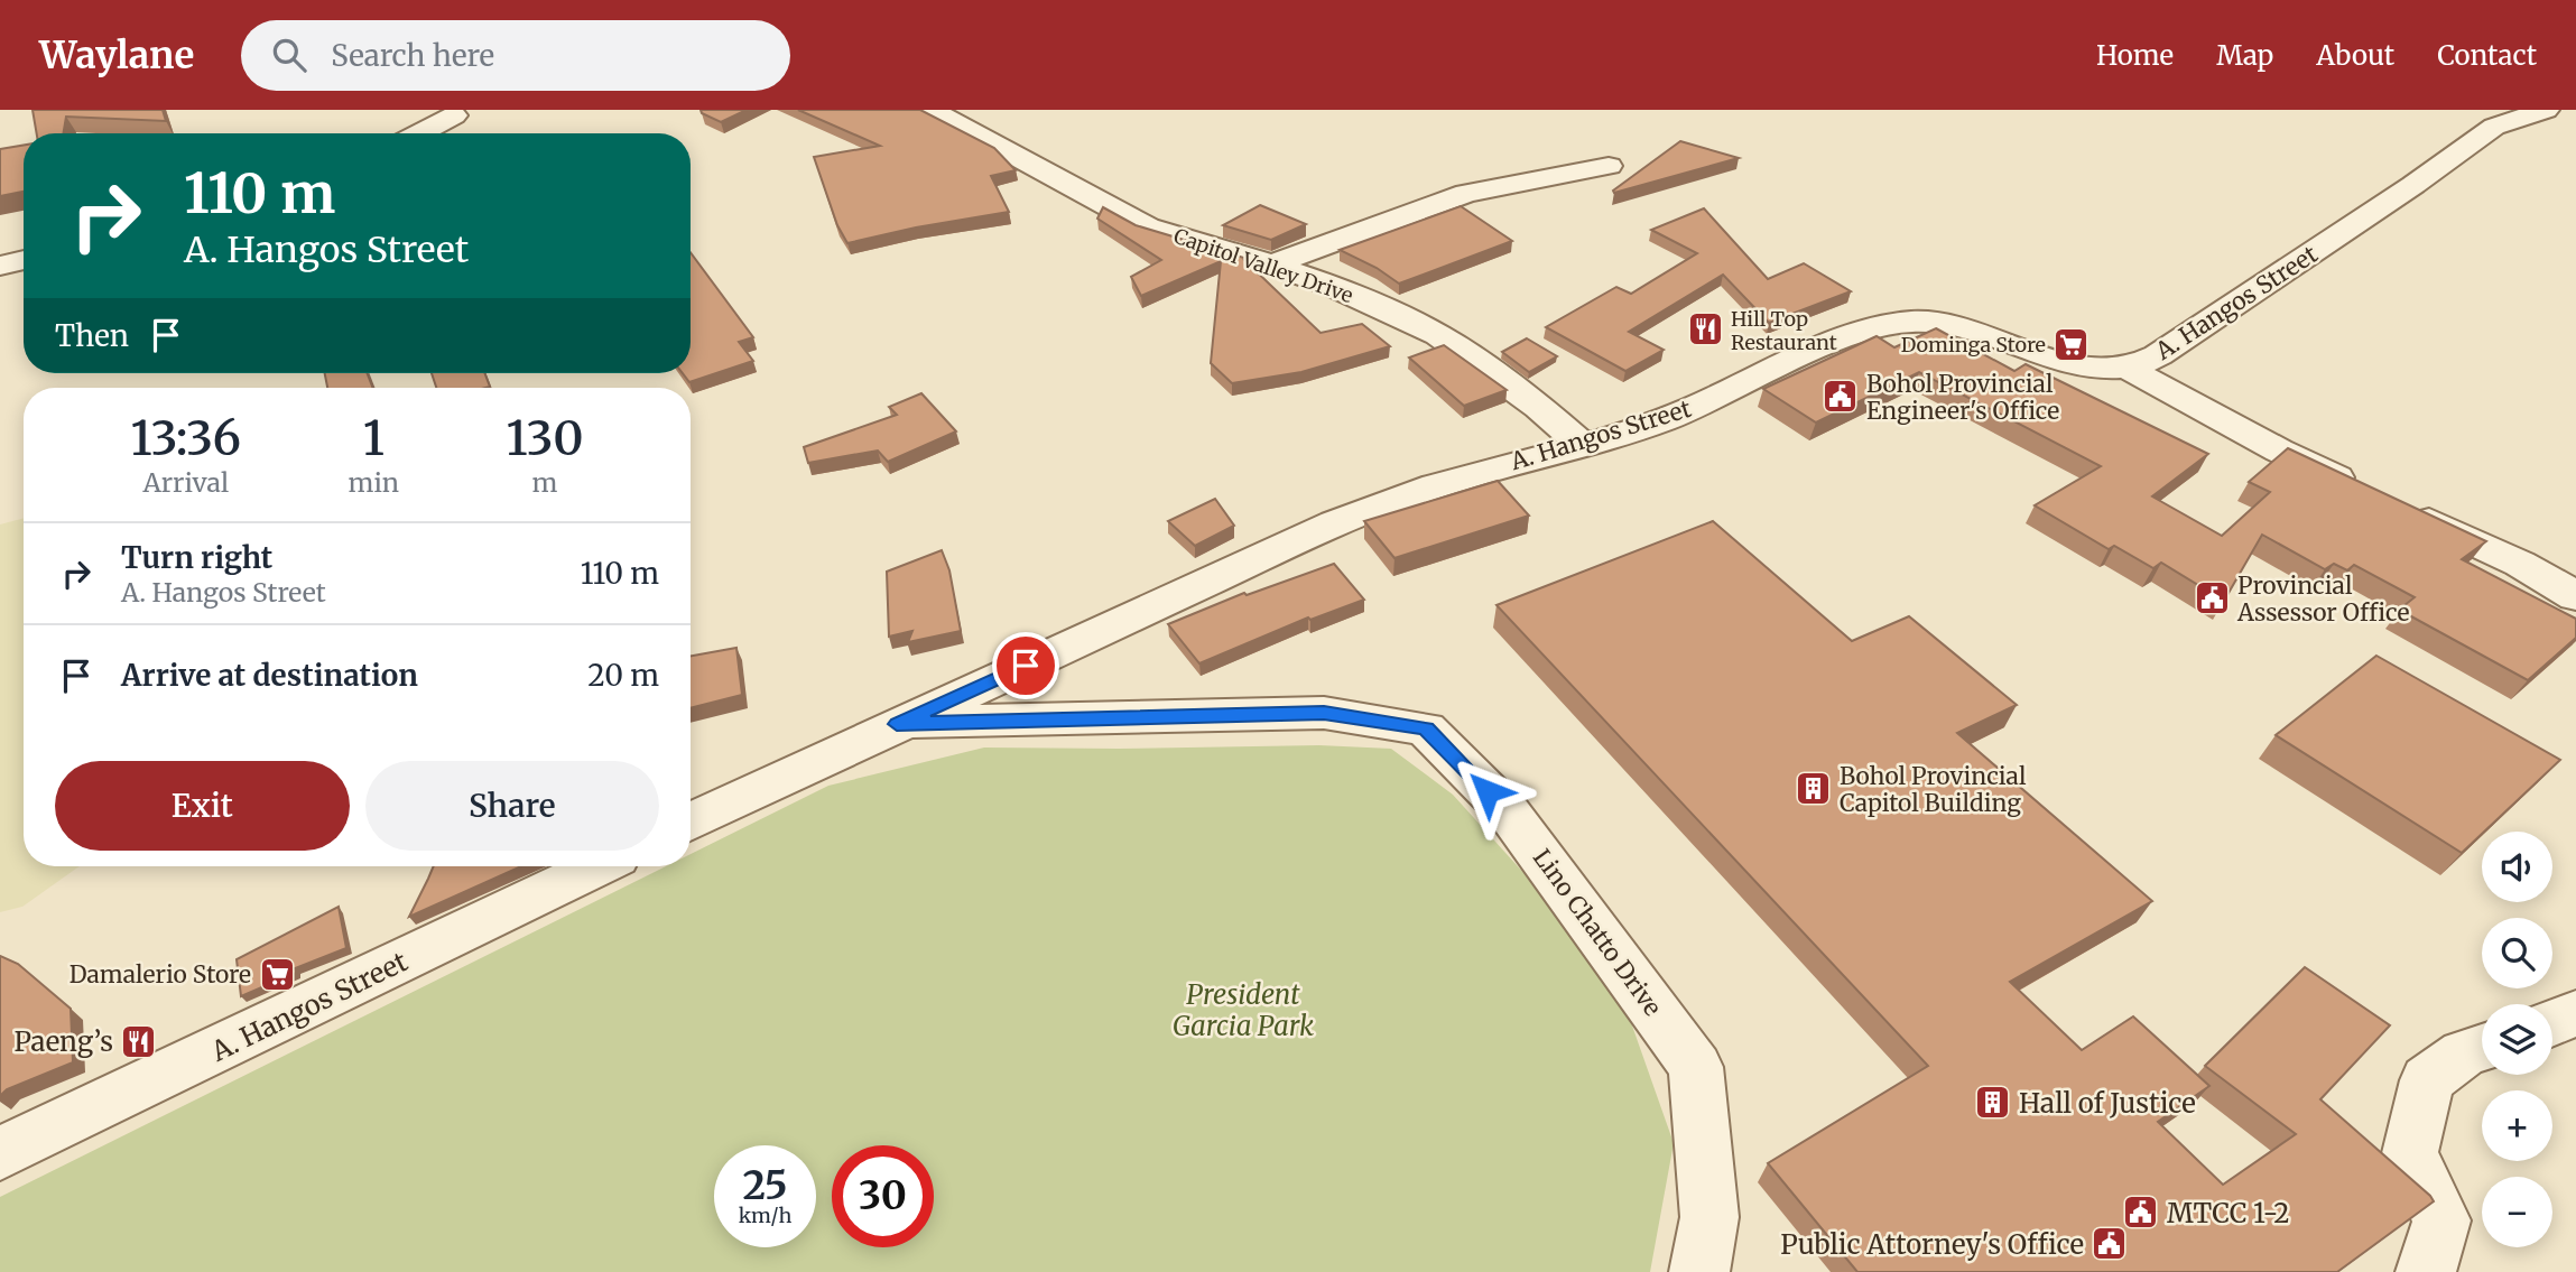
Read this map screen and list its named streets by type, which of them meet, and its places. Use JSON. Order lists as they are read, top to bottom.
{
  "streets": {
    "street": ["Capitol Valley Drive", "A. Hangos Street", "Lino Chatto Drive"]
  },
  "crossings": [
    ["Capitol Valley Drive", "A. Hangos Street"],
    ["A. Hangos Street", "Lino Chatto Drive"]
  ],
  "parks": ["President Garcia Park"],
  "places": {
    "restaurant": ["Hill Top Restaurant", "Paeng’s"],
    "supermarket": ["Dominga Store", "Damalerio Store"],
    "public building": [
      "Bohol Provincial Engineer's Office",
      "Provincial Assessor Office",
      "MTCC 1-2",
      "Public Attorney's Office"
    ],
    "building": ["Bohol Provincial Capitol Building", "Hall of Justice"]
  },
  "page": {
    "header": "Waylane",
    "search": "Search here",
    "nav": [
      "Home",
      "Map",
      "About",
      "Contact"
    ],
    "turn": ["110 m", "A. Hangos Street"],
    "then": "Then",
    "eta": [
      "13:36",
      "Arrival",
      "1",
      "min",
      "130",
      "m"
    ],
    "list": [
      {
        "name": "Turn right",
        "note": "A. Hangos Street",
        "value": "110 m"
      },
      {
        "name": "Arrive at destination",
        "value": "20 m"
      }
    ],
    "buttons": ["Exit", "Share"],
    "map_buttons": ["+", "−"],
    "speed": "25 km/h",
    "limit": "30"
  }
}
